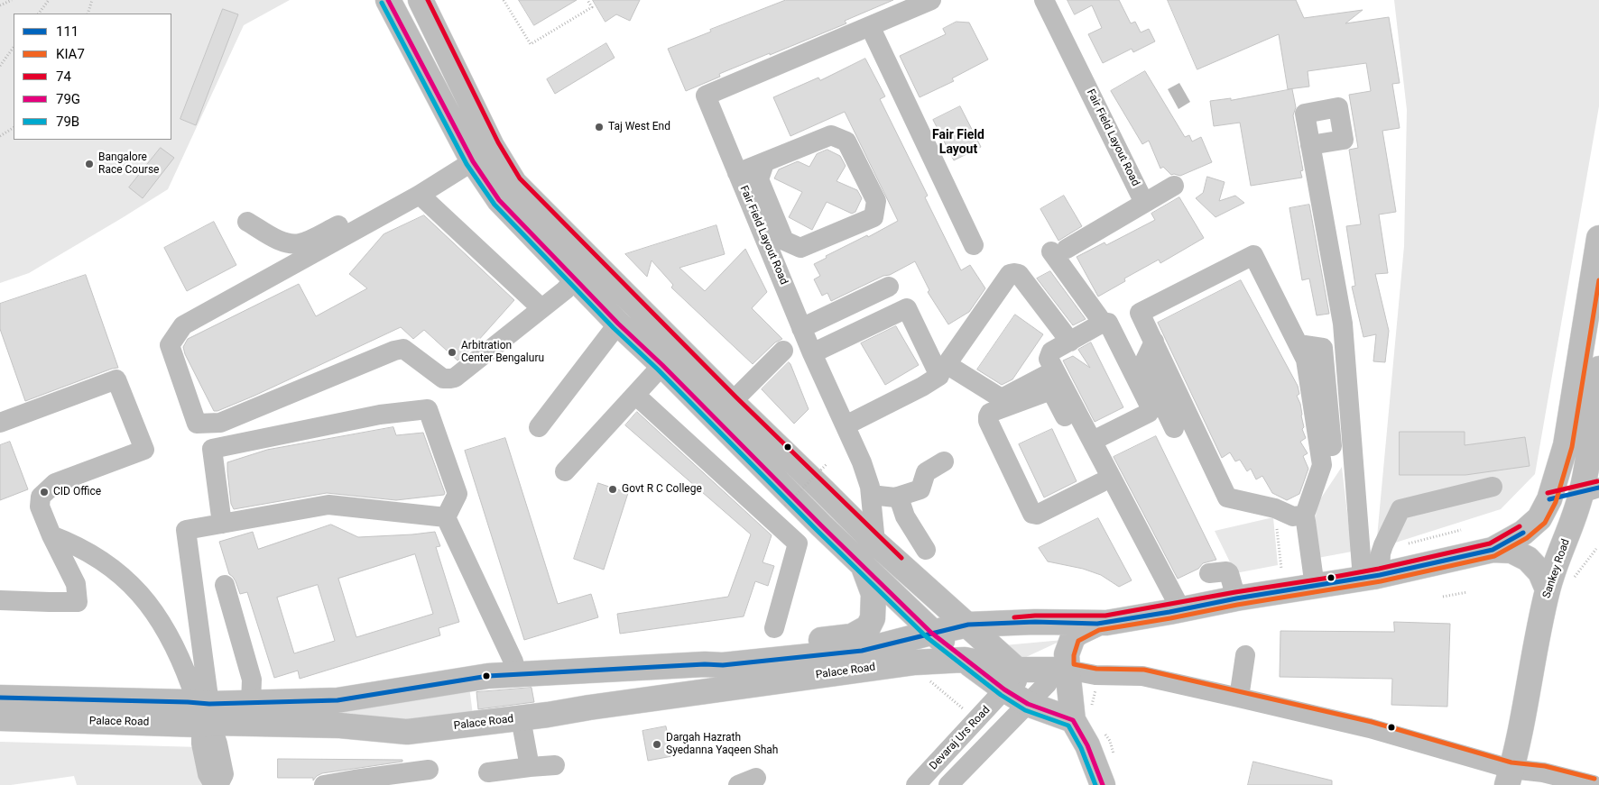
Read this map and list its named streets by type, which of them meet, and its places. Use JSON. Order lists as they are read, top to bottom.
{
  "streets": {
    "main road": ["Sankey Road", "Palace Road"],
    "street": ["Fair Field Layout Road", "Devaraj Urs Road"]
  },
  "crossings": [
    ["Palace Road", "Devaraj Urs Road"]
  ],
  "districts": ["Fair Field Layout"],
  "places": [
    "Taj West End",
    "Bangalore Race Course",
    "Arbitration Center Bengaluru",
    "Govt R C College",
    "CID Office",
    "Dargah Hazrath Syedanna Yaqeen Shah"
  ],
  "lines": [
    "transit line 74",
    "transit line 79G",
    "transit line 79B",
    "transit line KIA7",
    "transit line 111"
  ],
  "legend": [
    "111",
    "KIA7",
    "74",
    "79G",
    "79B"
  ]
}
